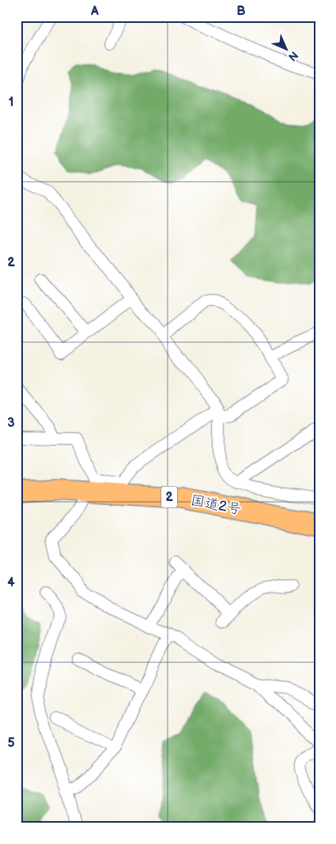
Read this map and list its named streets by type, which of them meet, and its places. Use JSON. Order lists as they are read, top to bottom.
{
  "streets": {
    "highway": ["2", "国道2号"]
  },
  "north": "bottom right",
  "grid": {
    "columns": ["A", "B"],
    "rows": [
      "1",
      "2",
      "3",
      "4",
      "5"
    ]
  }
}
